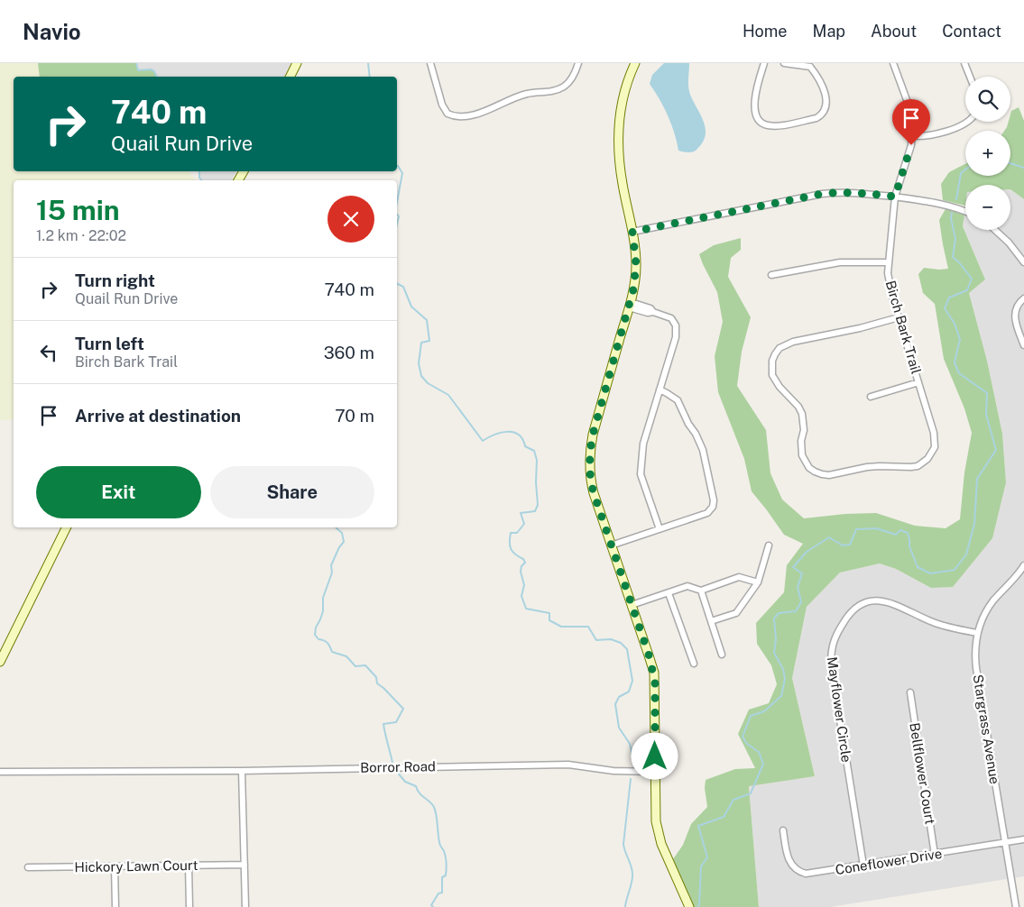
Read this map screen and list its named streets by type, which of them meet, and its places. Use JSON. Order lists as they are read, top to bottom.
{
  "streets": {
    "street": [
      "Birch Bark Trail",
      "Mayflower Circle",
      "Stargrass Avenue",
      "Borror Road",
      "Bellflower Court",
      "Coneflower Drive",
      "Hickory Lawn Court"
    ]
  },
  "crossings": [
    ["Mayflower Circle", "Stargrass Avenue"],
    ["Mayflower Circle", "Coneflower Drive"],
    ["Stargrass Avenue", "Coneflower Drive"],
    ["Bellflower Court", "Coneflower Drive"]
  ],
  "page": {
    "header": "Navio",
    "nav": [
      "Home",
      "Map",
      "About",
      "Contact"
    ],
    "map_buttons": ["+", "−"],
    "turn": ["740 m", "Quail Run Drive"],
    "heading": ["15 min", "1.2 km · 22:02"],
    "list": [
      {
        "name": "Turn right",
        "note": "Quail Run Drive",
        "value": "740 m"
      },
      {
        "name": "Turn left",
        "note": "Birch Bark Trail",
        "value": "360 m"
      },
      {
        "name": "Arrive at destination",
        "value": "70 m"
      }
    ],
    "buttons": ["Exit", "Share"]
  }
}
